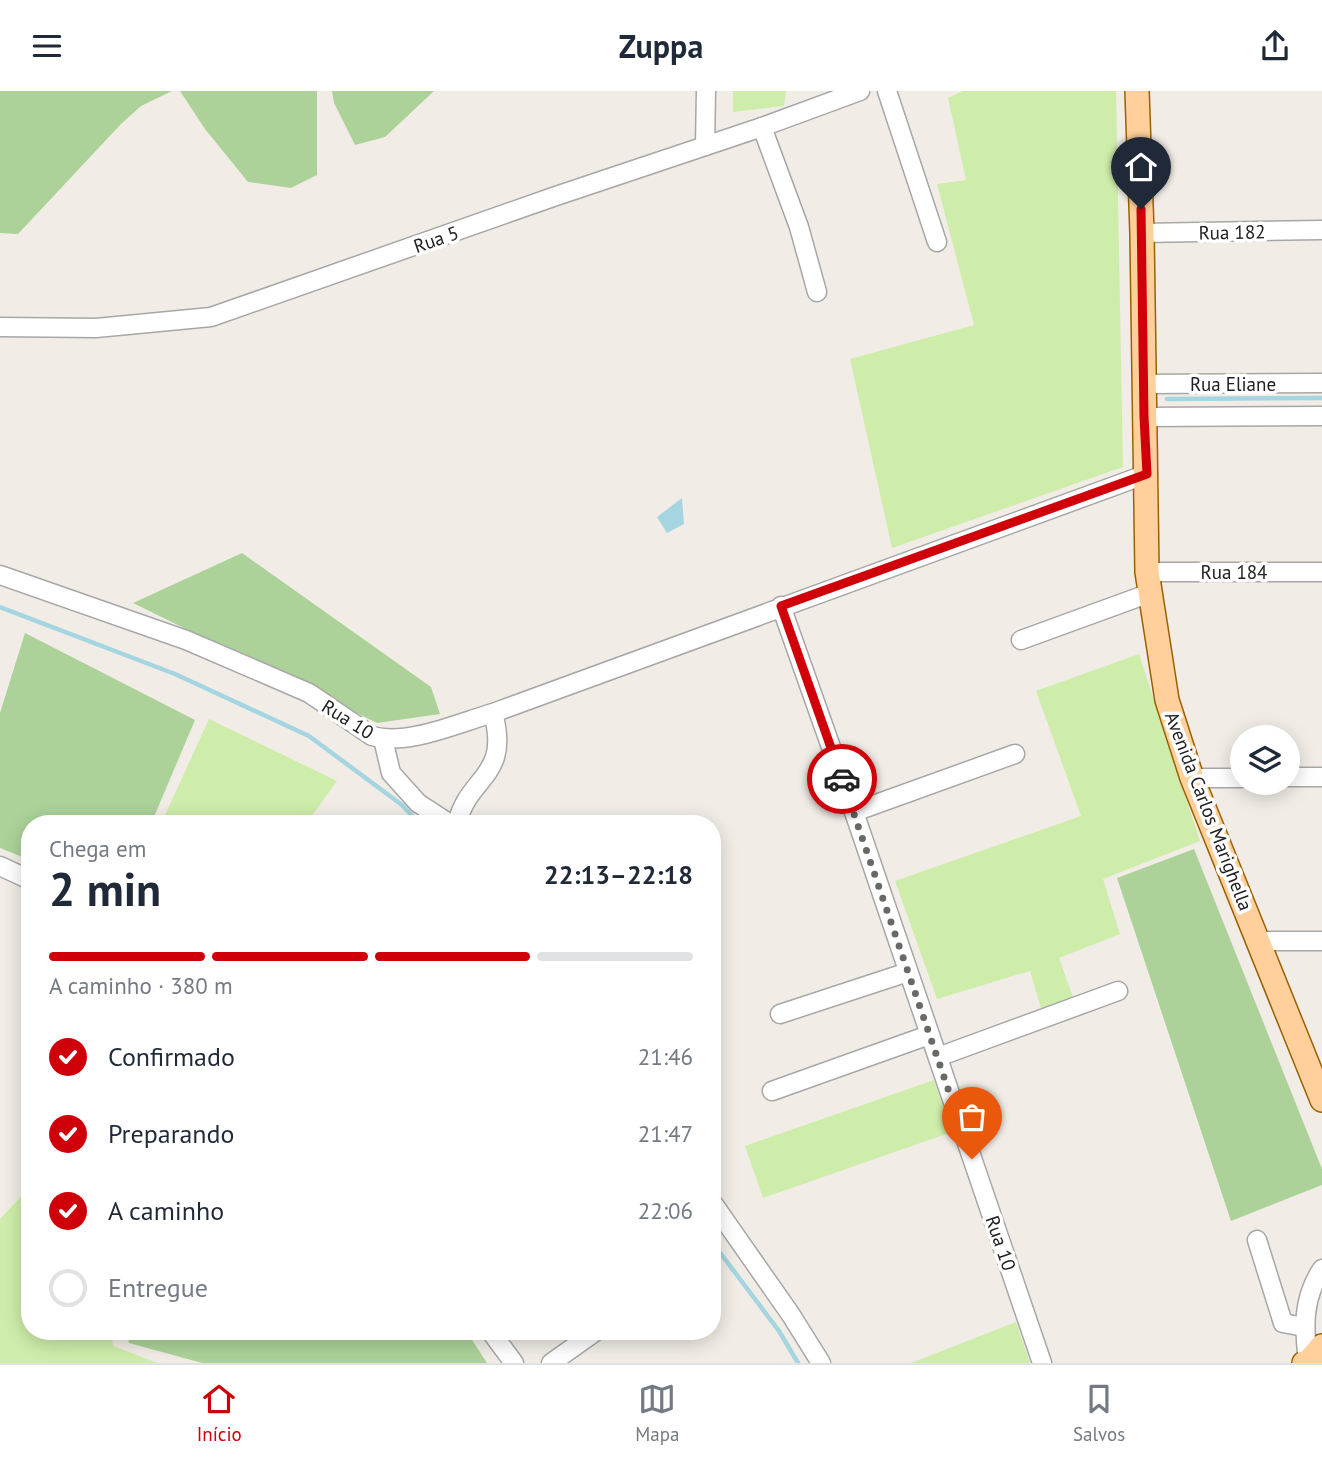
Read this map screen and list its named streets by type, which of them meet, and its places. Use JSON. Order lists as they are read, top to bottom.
{
  "streets": {
    "main road": ["Avenida Carlos Marighella"],
    "street": [
      "Rua 182",
      "Rua 5",
      "Rua Eliane",
      "Rua 184",
      "Rua 10"
    ]
  },
  "crossings": [
    ["Rua 182", "Avenida Carlos Marighella"],
    ["Rua Eliane", "Avenida Carlos Marighella"],
    ["Rua 184", "Avenida Carlos Marighella"],
    ["Rua 10", "Avenida Carlos Marighella"]
  ],
  "page": {
    "header": "Zuppa",
    "heading": ["2 min", "Chega em", "22:13–22:18"],
    "bar": "A caminho · 380 m",
    "list": [
      ["Confirmado", "21:46"],
      ["Preparando", "21:47"],
      ["A caminho", "22:06"],
      "Entregue"
    ],
    "tabs": ["Início", "Mapa", "Salvos"]
  }
}
